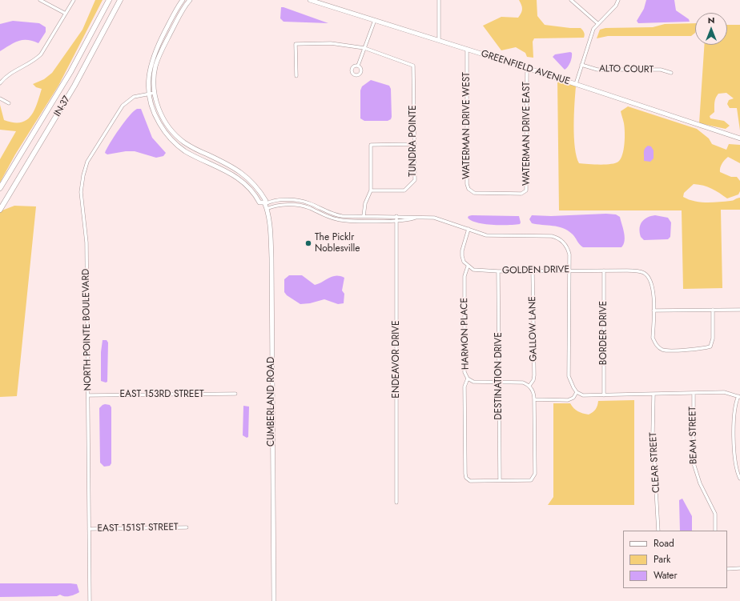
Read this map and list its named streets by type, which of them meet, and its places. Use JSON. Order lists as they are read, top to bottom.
{
  "streets": {
    "highway": ["IN-37"],
    "street": [
      "GREENFIELD AVENUE",
      "ALTO COURT",
      "WATERMAN DRIVE WEST",
      "WATERMAN DRIVE EAST",
      "TUNDRA POINTE",
      "GOLDEN DRIVE",
      "GALLOW LANE",
      "NORTH POINTE BOULEVARD",
      "BORDER DRIVE",
      "HARMON PLACE",
      "ENDEAVOR DRIVE",
      "DESTINATION DRIVE",
      "EAST 153RD STREET",
      "CUMBERLAND ROAD",
      "BEAM STREET",
      "CLEAR STREET",
      "EAST 151ST STREET"
    ]
  },
  "crossings": [
    ["GREENFIELD AVENUE", "WATERMAN DRIVE WEST"],
    ["GREENFIELD AVENUE", "WATERMAN DRIVE EAST"],
    ["WATERMAN DRIVE WEST", "WATERMAN DRIVE EAST"],
    ["GOLDEN DRIVE", "GALLOW LANE"],
    ["GOLDEN DRIVE", "BORDER DRIVE"],
    ["GOLDEN DRIVE", "HARMON PLACE"],
    ["GOLDEN DRIVE", "DESTINATION DRIVE"],
    ["NORTH POINTE BOULEVARD", "EAST 153RD STREET"],
    ["NORTH POINTE BOULEVARD", "CUMBERLAND ROAD"],
    ["NORTH POINTE BOULEVARD", "EAST 151ST STREET"],
    ["HARMON PLACE", "DESTINATION DRIVE"]
  ],
  "places": ["The Picklr Noblesville"],
  "legend": ["Road", "Park", "Water"],
  "north": "top"
}
